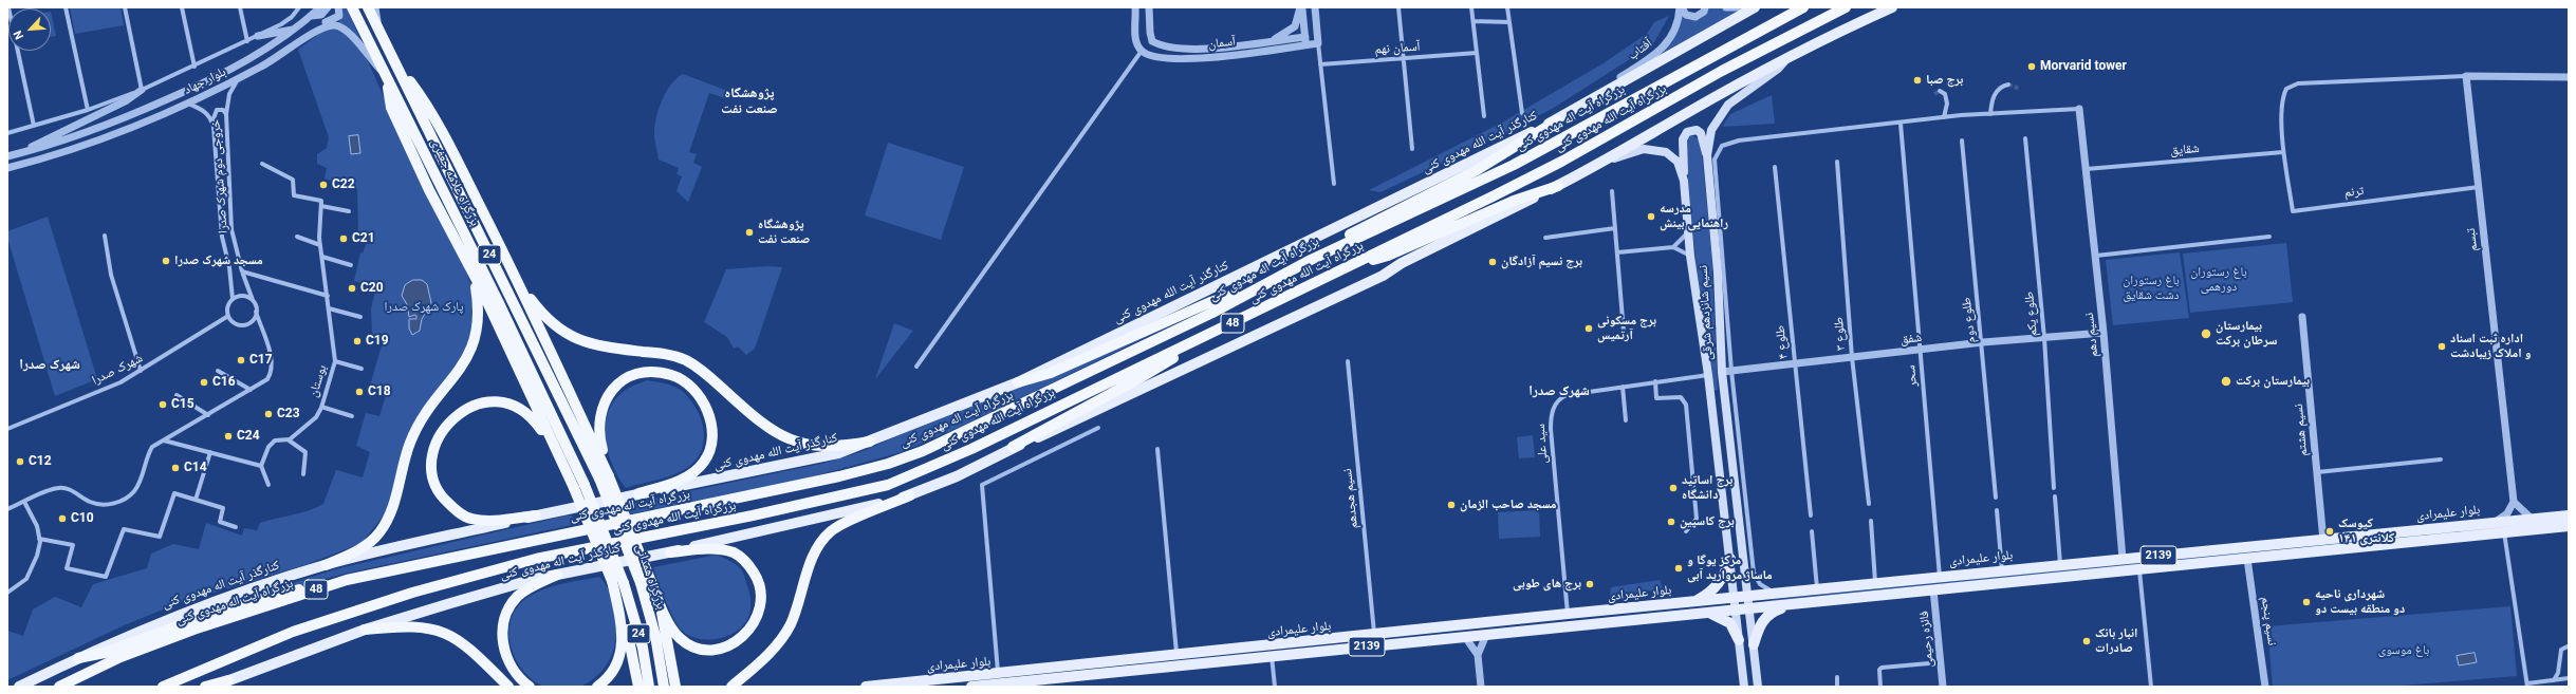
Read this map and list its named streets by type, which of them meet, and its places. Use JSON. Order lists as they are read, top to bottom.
{
  "streets": {
    "highway": [
      "بزرگراه آیت اله مهدوی کنی",
      "بزرگراه آیت الله مهدوی کنی",
      "بزرگراه علامه جعفری",
      "24",
      "48",
      "بزرگراه همدانی"
    ],
    "main road": [
      "کنارگذر آیت الله مهدوی کنی",
      "نسیم شانزدهم شرقی",
      "بلوار علیمرادی",
      "2139",
      "کنارگذر آیت اله مهدوی کنی"
    ],
    "street": [
      "آسمان",
      "آسمان نهم",
      "آفتاب",
      "بلوار جهاد",
      "شقایق",
      "خروجی دوم شهرک صدرا",
      "ترنم",
      "تبسم",
      "طلوع یکم",
      "طلوع دوم",
      "طلوع ۳",
      "نسیم دهم",
      "شفق",
      "طلوع ۴",
      "شهرک صدرا",
      "سحر",
      "بوستان",
      "نسیم هشتم",
      "سید علی",
      "نسیم هجدهم",
      "نسیم پنجم",
      "فائزه رحیمی"
    ]
  },
  "crossings": [
    ["آفتاب", "کنارگذر آیت الله مهدوی کنی"],
    ["بلوار جهاد", "خروجی دوم شهرک صدرا"],
    ["بلوار جهاد", "بزرگراه علامه جعفری"],
    ["کنارگذر آیت الله مهدوی کنی", "کنارگذر آیت اله مهدوی کنی"],
    ["شقایق", "ترنم"],
    ["شقایق", "نسیم دهم"],
    ["خروجی دوم شهرک صدرا", "شهرک صدرا"],
    ["بزرگراه علامه جعفری", "24"],
    ["ترنم", "تبسم"],
    ["نسیم شانزدهم شرقی", "شفق"],
    ["نسیم شانزدهم شرقی", "سید علی"],
    ["نسیم شانزدهم شرقی", "بلوار علیمرادی"],
    ["طلوع یکم", "شفق"],
    ["طلوع دوم", "شفق"],
    ["طلوع ۳", "شفق"],
    ["نسیم دهم", "شفق"],
    ["نسیم دهم", "بلوار علیمرادی"],
    ["شفق", "طلوع ۴"],
    ["شفق", "سحر"],
    ["سحر", "بلوار علیمرادی"],
    ["نسیم هشتم", "بلوار علیمرادی"],
    ["سید علی", "بلوار علیمرادی"],
    ["نسیم هجدهم", "بلوار علیمرادی"],
    ["بلوار علیمرادی", "نسیم پنجم"],
    ["بلوار علیمرادی", "فائزه رحیمی"]
  ],
  "districts": ["پژوهشگاه صنعت نفت", "شهرک صدرا", "شهرک صدرا"],
  "parks": [
    "باغ رستوران دورهمی",
    "باغ رستوران دشت شقایق",
    "پارک شهرک صدرا",
    "باغ موسوی"
  ],
  "places": [
    "Morvarid tower",
    "برج صبا",
    "C22",
    "مدرسه راهنمایی بینش",
    "پژوهشگاه صنعت نفت",
    "C21",
    "مسجد شهرک صدرا",
    "برج نسیم آزادگان",
    "C20",
    "برج مسکونی آرتمیس",
    "بیمارستان سرطان برکت",
    "C19",
    "اداره ثبت اسناد و املاک زیبادشت",
    "C17",
    "بیمارستان برکت",
    "C16",
    "C18",
    "C15",
    "C23",
    "C24",
    "C12",
    "C14",
    "برج اساتید دانشگاه",
    "مسجد صاحب الزمان",
    "C10",
    "برج کاسپین",
    "کیوسک کلانتری ۱۴۱",
    "مرکز یوگا و ماساژ مروارید آبی",
    "برج های طوبی",
    "شهرداری ناحیه دو منطقه بیست دو",
    "انبار بانک صادرات"
  ],
  "north": "bottom left"
}
